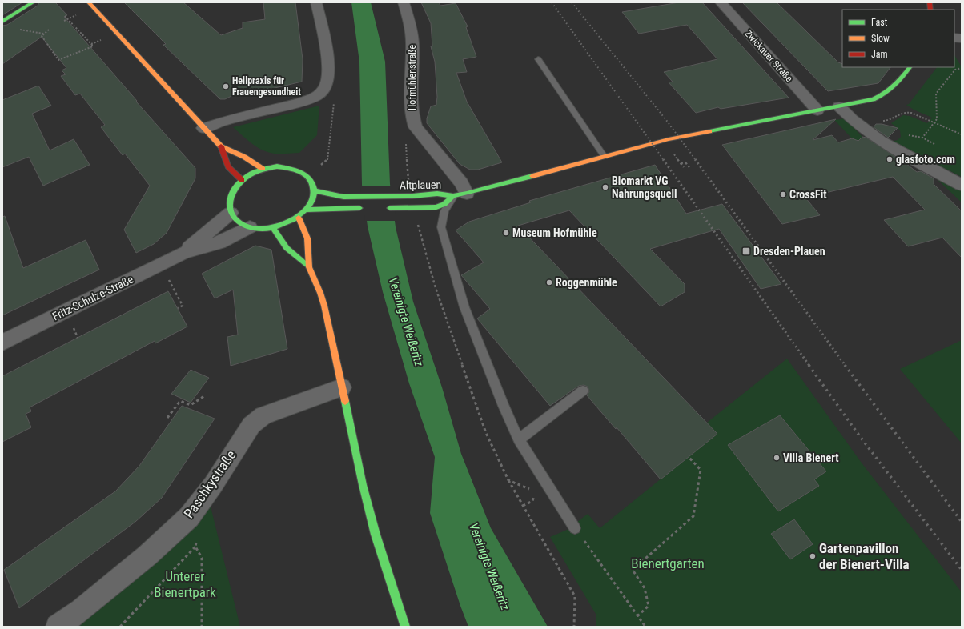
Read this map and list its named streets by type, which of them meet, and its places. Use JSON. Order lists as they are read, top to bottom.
{
  "streets": {
    "main road": ["Altplauen"],
    "street": [
      "Zwickauer Straße",
      "Hofmühlenstraße",
      "Fritz-Schulze-Straße",
      "Paschkystraße"
    ]
  },
  "crossings": [
    ["Hofmühlenstraße", "Altplauen"],
    ["Altplauen", "Fritz-Schulze-Straße"]
  ],
  "water": ["Vereinigte Weißeritz"],
  "parks": ["Bienertgarten", "Unterer Bienertpark"],
  "places": {
    "other": [
      "Heilpraxis für Frauengesundheit",
      "glasfoto.com",
      "Biomarkt VG Nahrungsquell",
      "CrossFit",
      "Museum Hofmühle",
      "Roggenmühle",
      "Villa Bienert",
      "Gartenpavillon der Bienert-Villa"
    ],
    "transit": ["Dresden-Plauen"]
  },
  "legend": ["Fast", "Slow", "Jam"]
}
